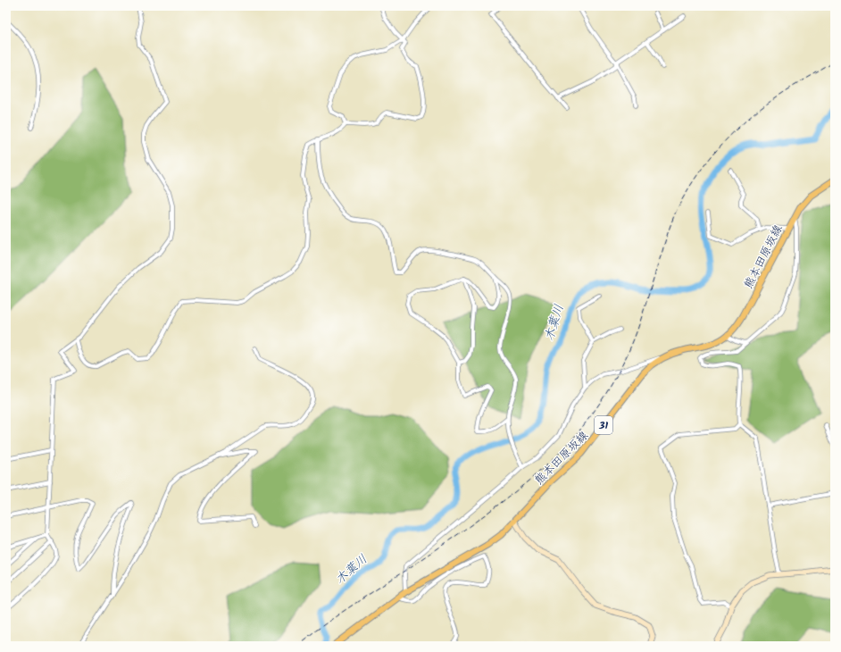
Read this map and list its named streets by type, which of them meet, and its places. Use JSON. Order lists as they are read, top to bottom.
{
  "streets": {
    "main road": ["熊本田原坂線", "31"]
  },
  "water": ["木葉川"]
}
